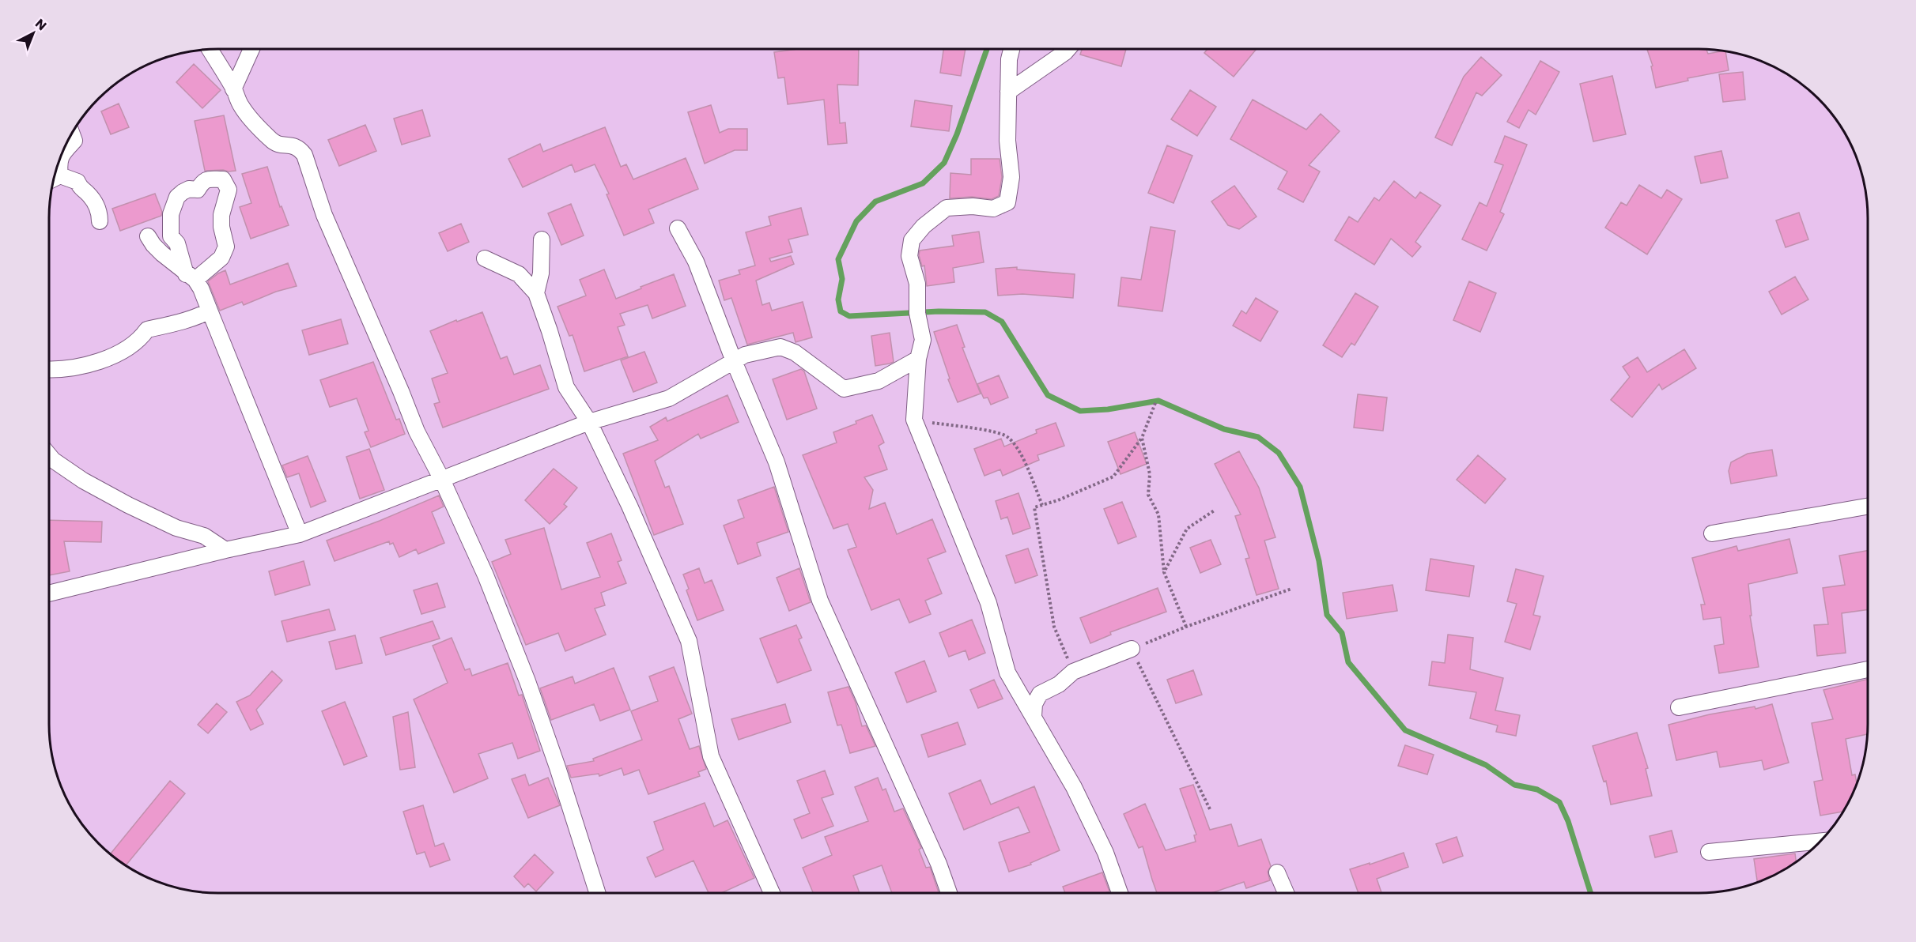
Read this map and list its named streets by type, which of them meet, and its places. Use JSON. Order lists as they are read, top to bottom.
{
  "north": "top right"
}
